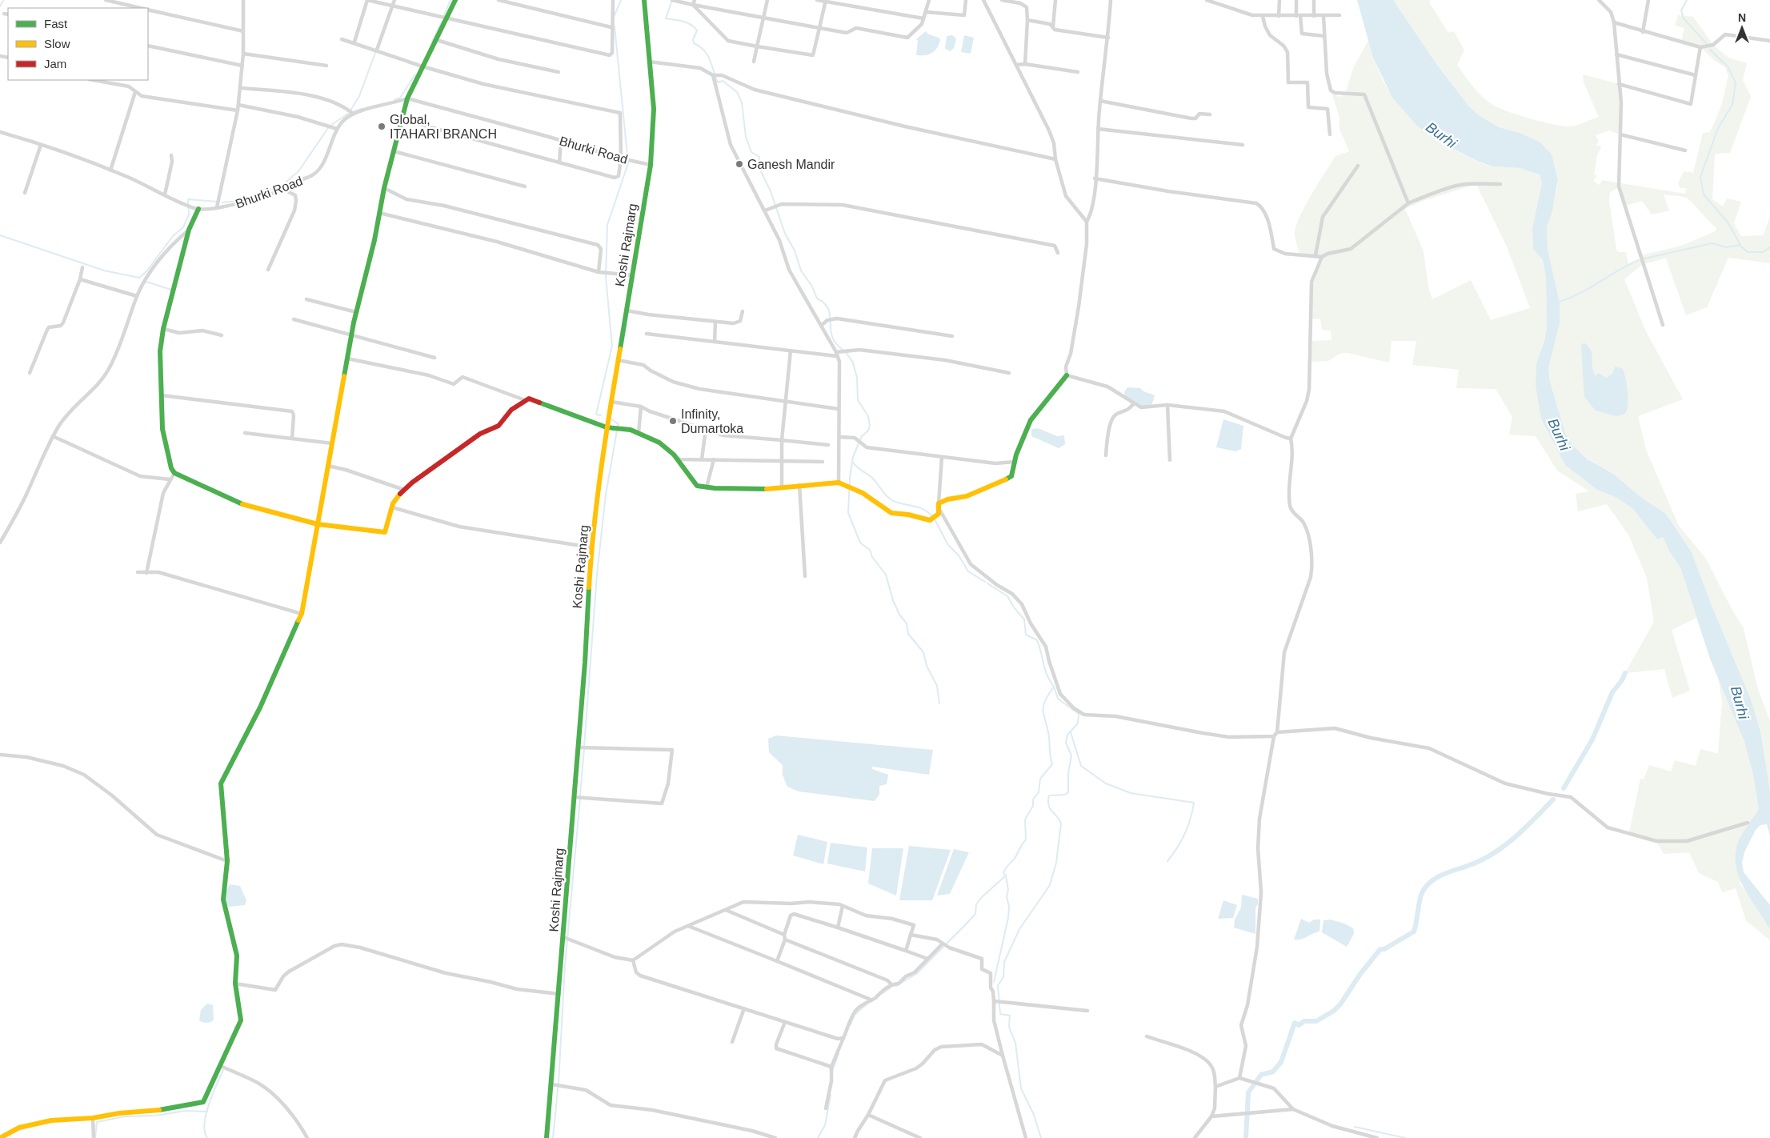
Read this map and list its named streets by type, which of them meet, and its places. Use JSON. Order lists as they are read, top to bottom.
{
  "streets": {
    "street": ["Bhurki Road", "Koshi Rajmarg"]
  },
  "crossings": [
    ["Bhurki Road", "Koshi Rajmarg"]
  ],
  "water": ["Burhi"],
  "places": ["Global, ITAHARI BRANCH", "Ganesh Mandir", "Infinity, Dumartoka"],
  "legend": ["Fast", "Slow", "Jam"],
  "north": "top"
}
